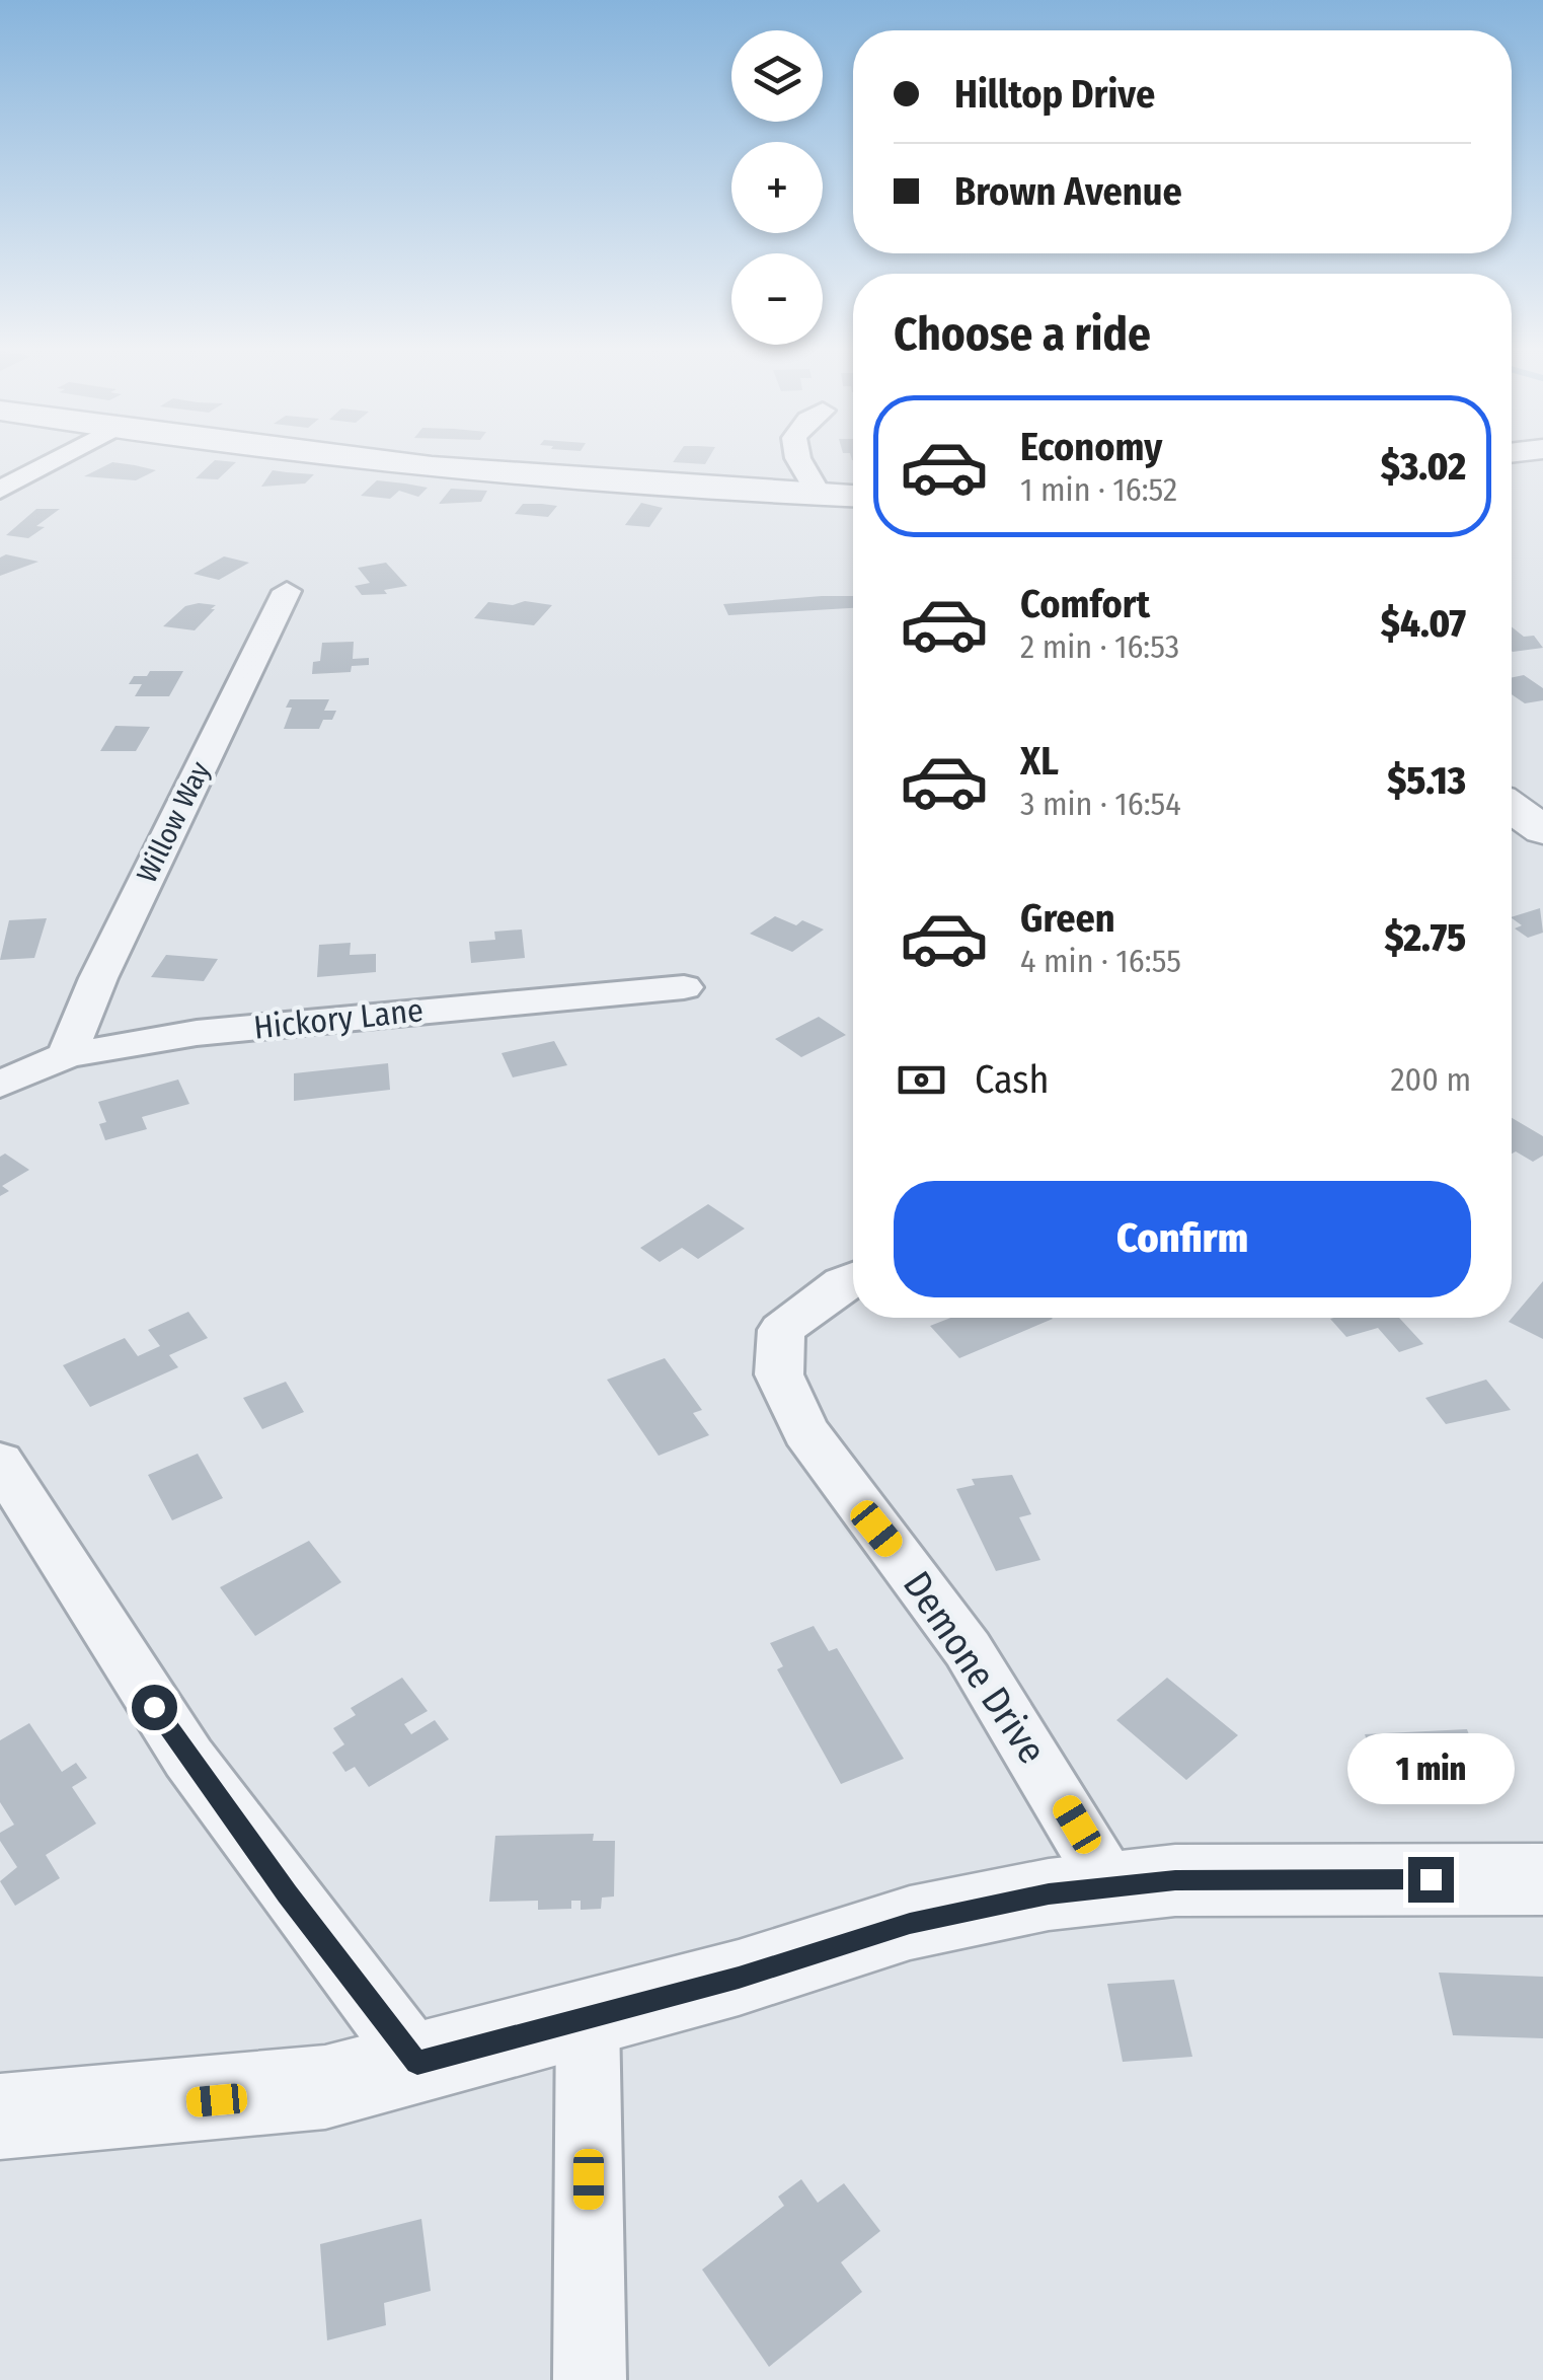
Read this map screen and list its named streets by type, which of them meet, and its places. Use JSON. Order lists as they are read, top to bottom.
{
  "streets": {
    "street": ["Willow Way", "Hickory Lane", "Demone Drive"]
  },
  "crossings": [
    ["Willow Way", "Hickory Lane"]
  ],
  "page": {
    "map_buttons": ["+", "−"],
    "banner": ["Hilltop Drive", "Brown Avenue"],
    "heading": "Choose a ride",
    "list": [
      {
        "name": "Economy",
        "note": "1 min · 16:52",
        "value": "$3.02"
      },
      {
        "name": "Comfort",
        "note": "2 min · 16:53",
        "value": "$4.07"
      },
      {
        "name": "XL",
        "note": "3 min · 16:54",
        "value": "$5.13"
      },
      {
        "name": "Green",
        "note": "4 min · 16:55",
        "value": "$2.75"
      }
    ],
    "pay": ["Cash", "200 m"],
    "buttons": "Confirm",
    "bubble": "1 min"
  }
}
